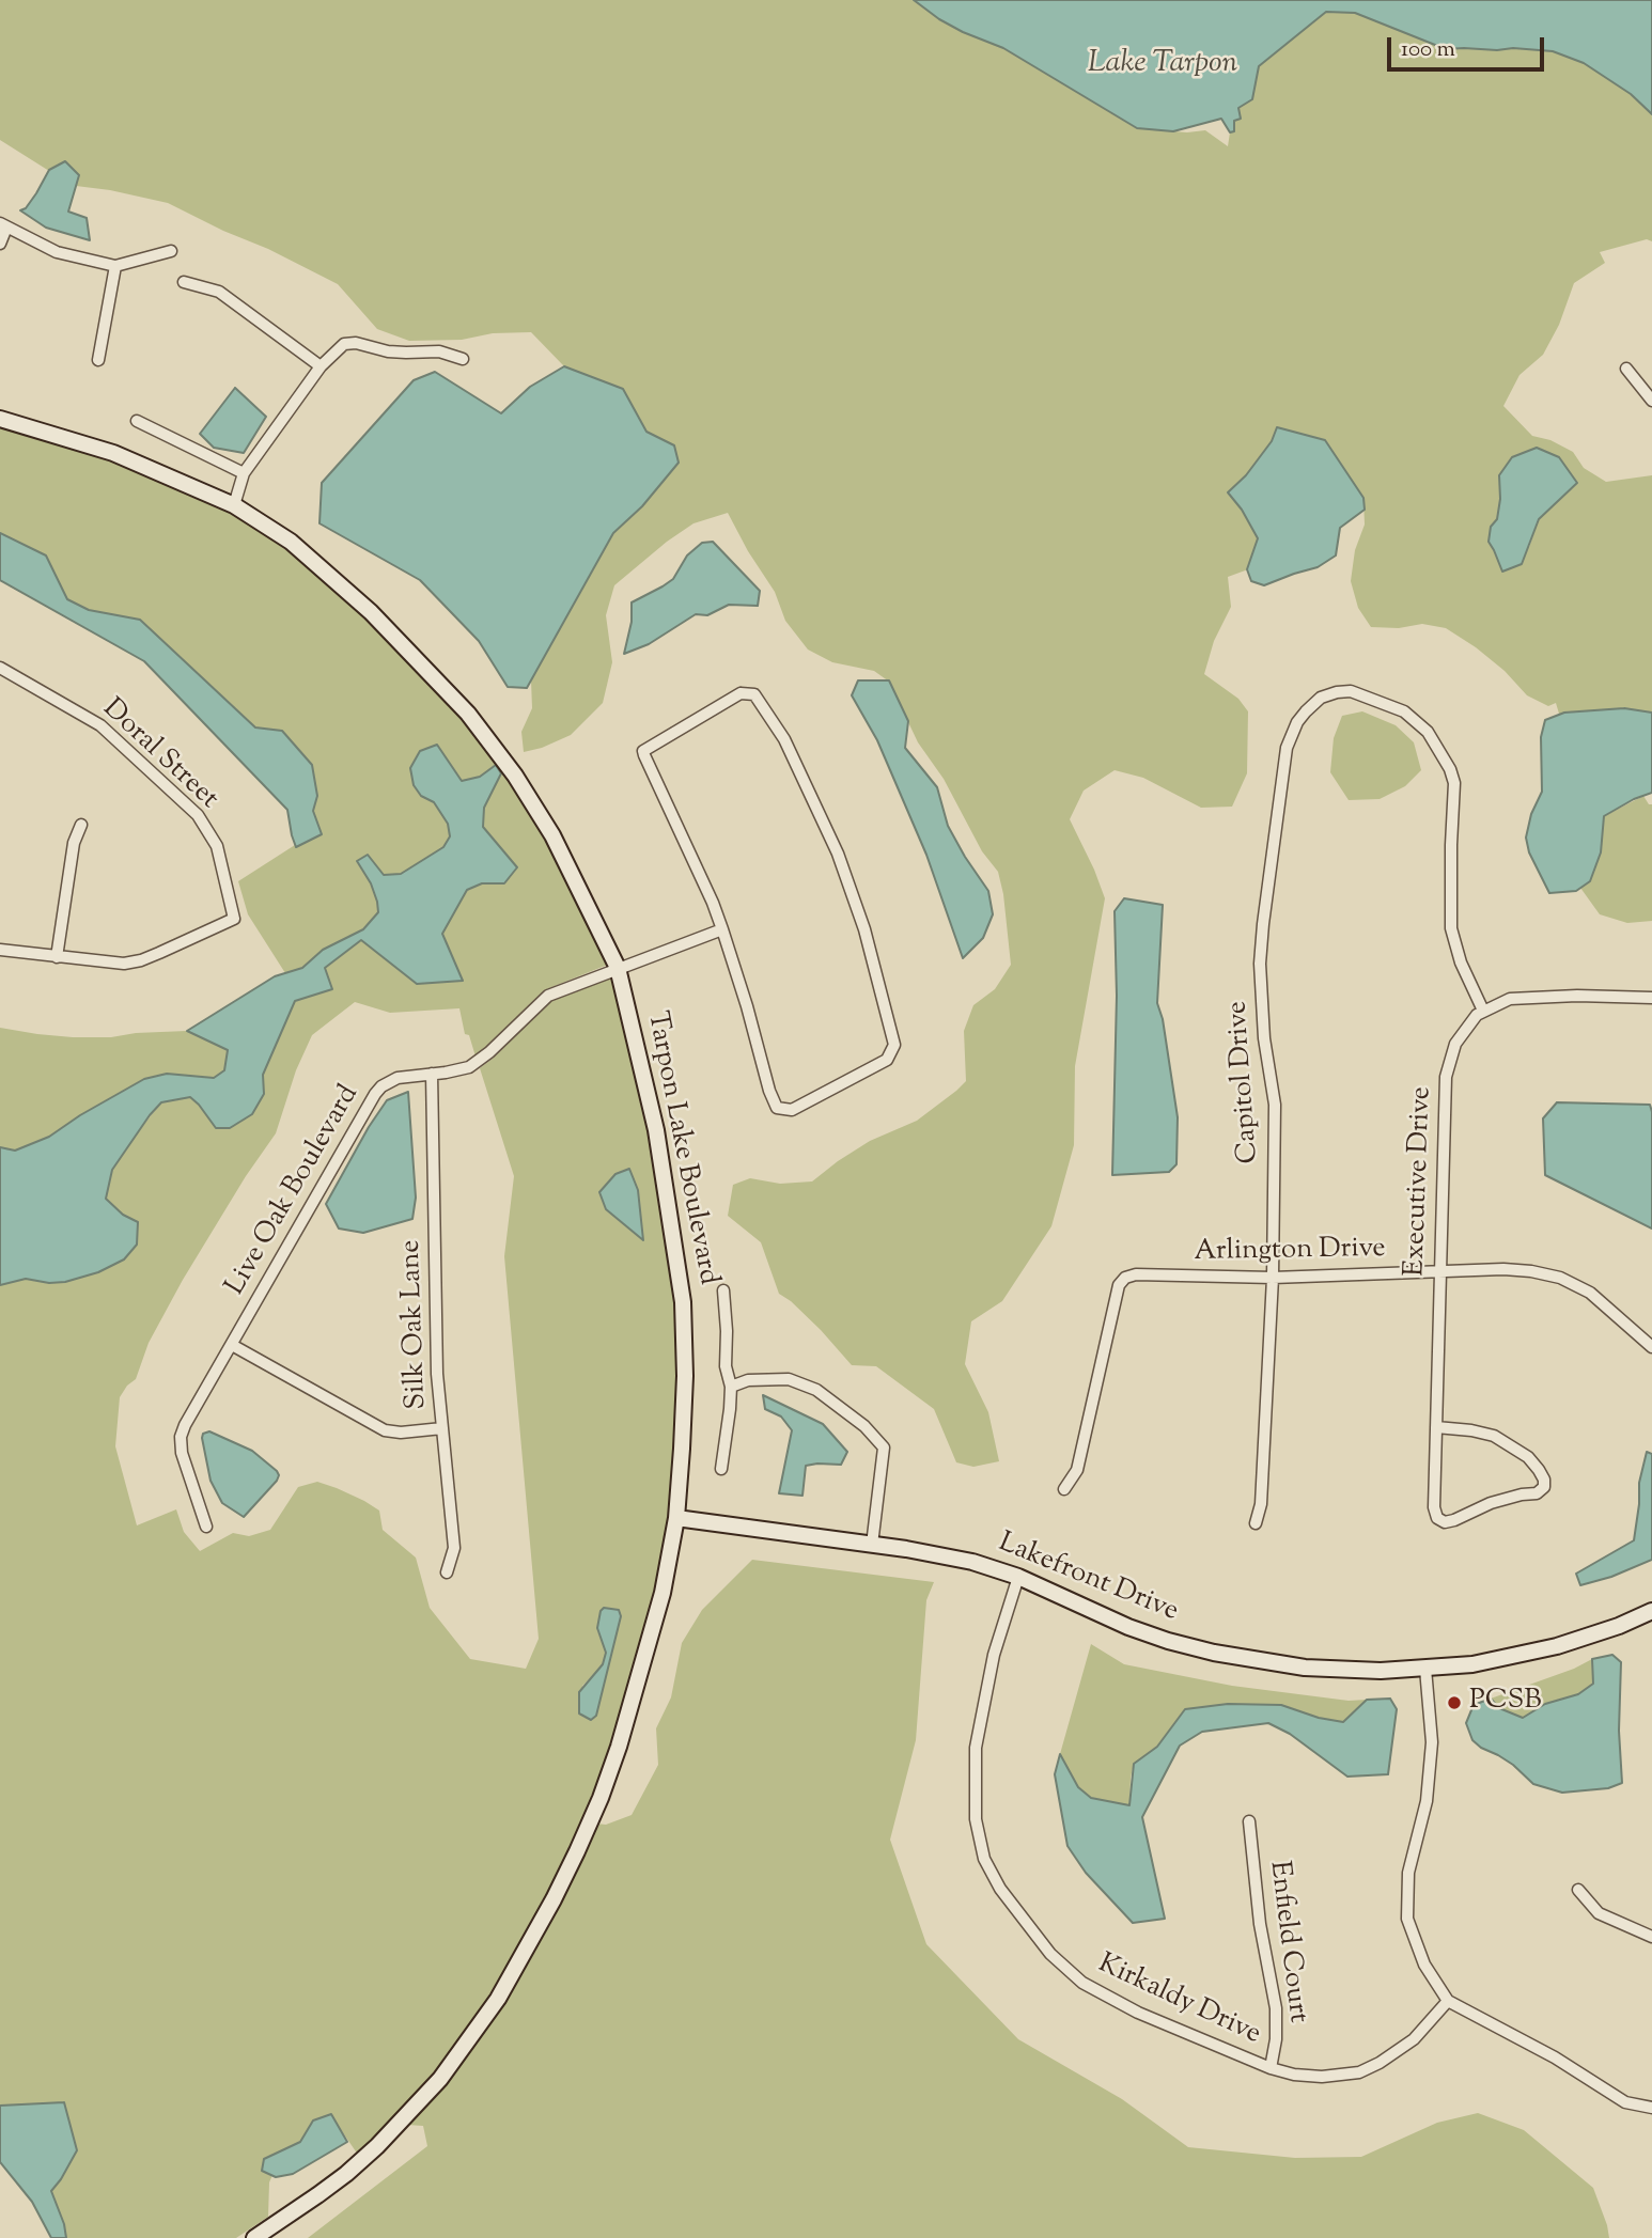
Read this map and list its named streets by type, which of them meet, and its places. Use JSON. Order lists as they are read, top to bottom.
{
  "streets": {
    "street": [
      "Doral Street",
      "Capitol Drive",
      "Tarpon Lake Boulevard",
      "Executive Drive",
      "Live Oak Boulevard",
      "Arlington Drive",
      "Silk Oak Lane",
      "Lakefront Drive",
      "Enfield Court",
      "Kirkaldy Drive"
    ]
  },
  "crossings": [
    ["Capitol Drive", "Executive Drive"],
    ["Capitol Drive", "Arlington Drive"],
    ["Tarpon Lake Boulevard", "Live Oak Boulevard"],
    ["Tarpon Lake Boulevard", "Lakefront Drive"],
    ["Executive Drive", "Arlington Drive"],
    ["Live Oak Boulevard", "Silk Oak Lane"],
    ["Lakefront Drive", "Kirkaldy Drive"],
    ["Enfield Court", "Kirkaldy Drive"]
  ],
  "water": ["Lake Tarpon"],
  "places": ["PCSB"],
  "scale_bar": "100 m"
}
